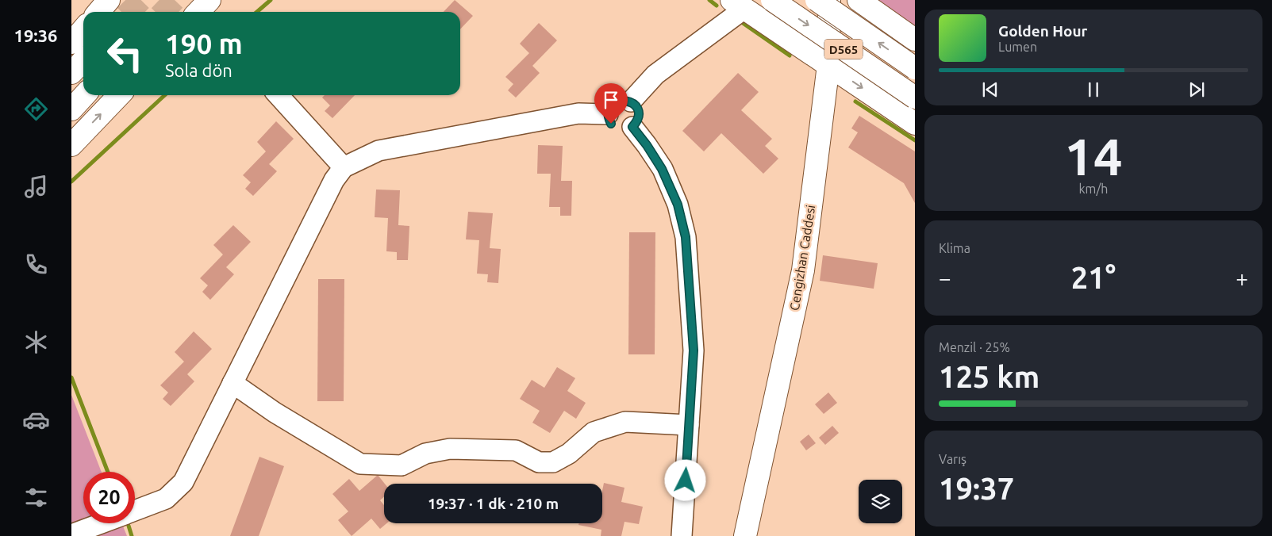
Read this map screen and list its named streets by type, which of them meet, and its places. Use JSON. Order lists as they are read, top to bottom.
{
  "streets": {
    "main road": ["D565", "Cengizhan Caddesi"]
  },
  "page": {
    "tabs": "19:36",
    "turn": ["190 m", "Sola dön"],
    "song": ["Golden Hour", "Lumen"],
    "tile": [
      ["14", "km/h"],
      "Klima",
      ["Menzil · 25%", "125 km"],
      ["Varış", "19:37"]
    ],
    "heat": ["−", "21°", "+"],
    "limit": "20",
    "trip": "19:37 · 1 dk · 210 m"
  }
}
